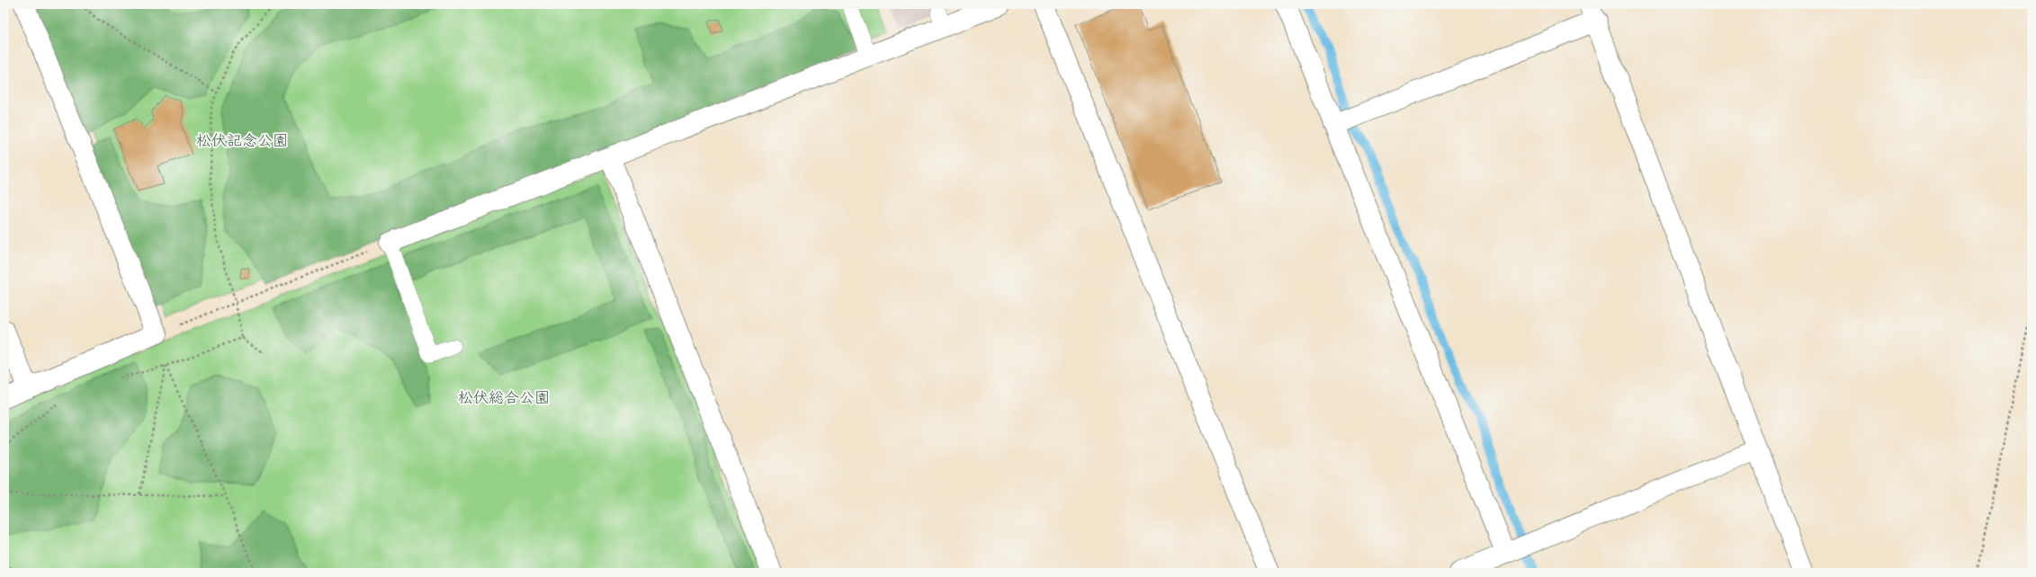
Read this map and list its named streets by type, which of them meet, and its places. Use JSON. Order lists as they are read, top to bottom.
{
  "parks": ["松伏記念公園", "松伏総合公園"]
}
